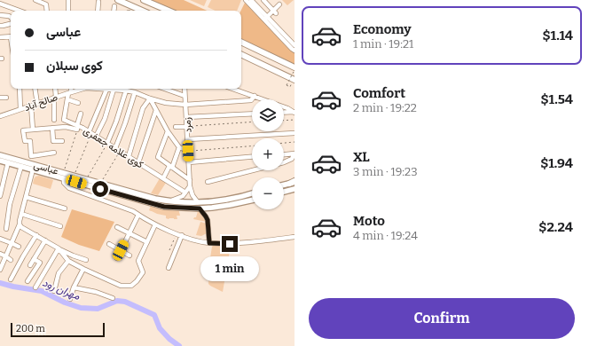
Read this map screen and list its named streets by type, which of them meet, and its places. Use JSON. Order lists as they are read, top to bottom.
{
  "streets": {
    "main road": ["عباسى"],
    "street": ["صالح آباد", "زمرد", "کوی علامه جعفری"]
  },
  "crossings": [
    ["صالح آباد", "زمرد"],
    ["صالح آباد", "کوی علامه جعفری"]
  ],
  "water": ["مهران رود"],
  "scale_bar": "200 m",
  "page": {
    "list": [
      {
        "name": "Economy",
        "note": "1 min · 19:21",
        "value": "$1.14"
      },
      {
        "name": "Comfort",
        "note": "2 min · 19:22",
        "value": "$1.54"
      },
      {
        "name": "XL",
        "note": "3 min · 19:23",
        "value": "$1.94"
      },
      {
        "name": "Moto",
        "note": "4 min · 19:24",
        "value": "$2.24"
      }
    ],
    "banner": ["عباسى", "کوی سبلان"],
    "map_buttons": ["+", "−"],
    "bubble": "1 min",
    "buttons": "Confirm",
    "scale": "200 m"
  }
}
